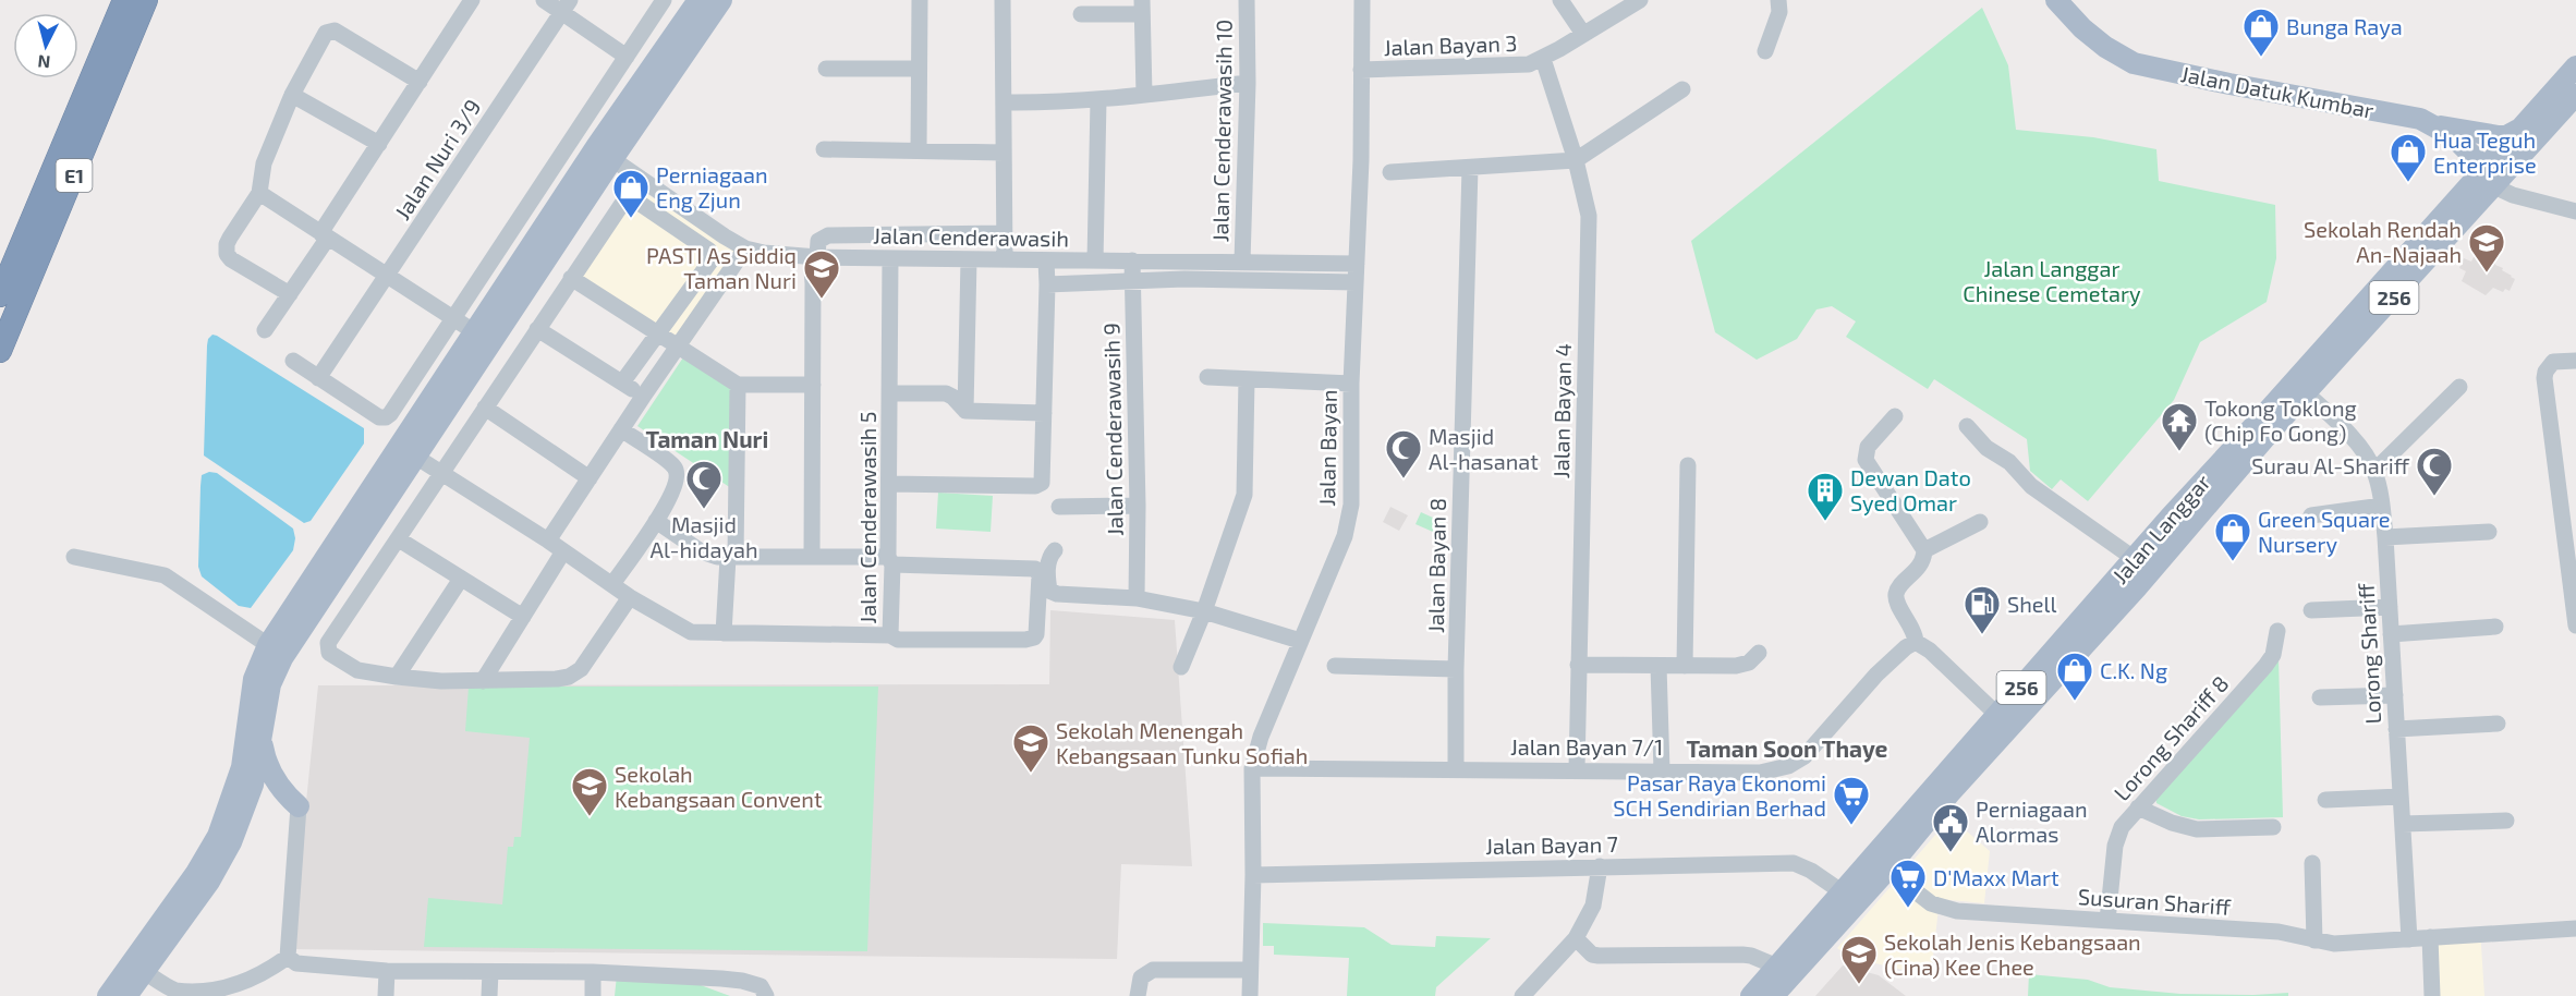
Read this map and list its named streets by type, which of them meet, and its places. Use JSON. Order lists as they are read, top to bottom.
{
  "streets": {
    "highway": ["E1"],
    "main road": ["Jalan Datuk Kumbar", "256", "Jalan Langgar"],
    "street": [
      "Jalan Bayan 3",
      "Jalan Cenderawasih 10",
      "Jalan Nuri 3/9",
      "Jalan Cenderawasih",
      "Jalan Bayan 4",
      "Jalan Cenderawasih 9",
      "Jalan Bayan",
      "Jalan Cenderawasih 5",
      "Jalan Bayan 8",
      "Lorong Shariff",
      "Lorong Shariff 8",
      "Jalan Bayan 7/1",
      "Jalan Bayan 7",
      "Susuran Shariff"
    ]
  },
  "crossings": [
    ["Jalan Bayan 3", "Jalan Bayan 4"],
    ["Jalan Bayan 3", "Jalan Bayan"],
    ["Jalan Datuk Kumbar", "Jalan Langgar"],
    ["Jalan Cenderawasih 10", "Jalan Cenderawasih"],
    ["Jalan Cenderawasih", "Jalan Cenderawasih 9"],
    ["Jalan Cenderawasih", "Jalan Bayan"],
    ["Jalan Cenderawasih", "Jalan Cenderawasih 5"],
    ["Jalan Bayan 4", "Jalan Bayan 7/1"],
    ["Jalan Bayan", "Jalan Bayan 7/1"],
    ["Jalan Bayan", "Jalan Bayan 7"],
    ["Jalan Langgar", "Lorong Shariff"],
    ["Jalan Langgar", "Jalan Bayan 7"],
    ["Jalan Langgar", "Susuran Shariff"],
    ["Jalan Bayan 8", "Jalan Bayan 7/1"],
    ["Lorong Shariff", "Susuran Shariff"],
    ["Lorong Shariff 8", "Susuran Shariff"]
  ],
  "districts": ["Taman Nuri", "Taman Soon Thaye"],
  "parks": ["Jalan Langgar Chinese Cemetary"],
  "places": {
    "shop": [
      "Bunga Raya",
      "Hua Teguh Enterprise",
      "Perniagaan Eng Zjun",
      "Green Square Nursery",
      "C.K. Ng"
    ],
    "school or university": [
      "Sekolah Rendah An-Najaah",
      "PASTI As Siddiq Taman Nuri",
      "Sekolah Menengah Kebangsaan Tunku Sofiah",
      "Sekolah Kebangsaan Convent",
      "Sekolah Jenis Kebangsaan (Cina) Kee Chee"
    ],
    "temple": ["Tokong Toklong (Chip Fo Gong)"],
    "mosque": ["Masjid Al-hasanat", "Surau Al-Shariff", "Masjid Al-hidayah"],
    "building": ["Dewan Dato Syed Omar"],
    "fuel station": ["Shell"],
    "supermarket": ["Pasar Raya Ekonomi SCH Sendirian Berhad", "D'Maxx Mart"],
    "public building": ["Perniagaan Alormas"]
  },
  "north": "bottom"
}
